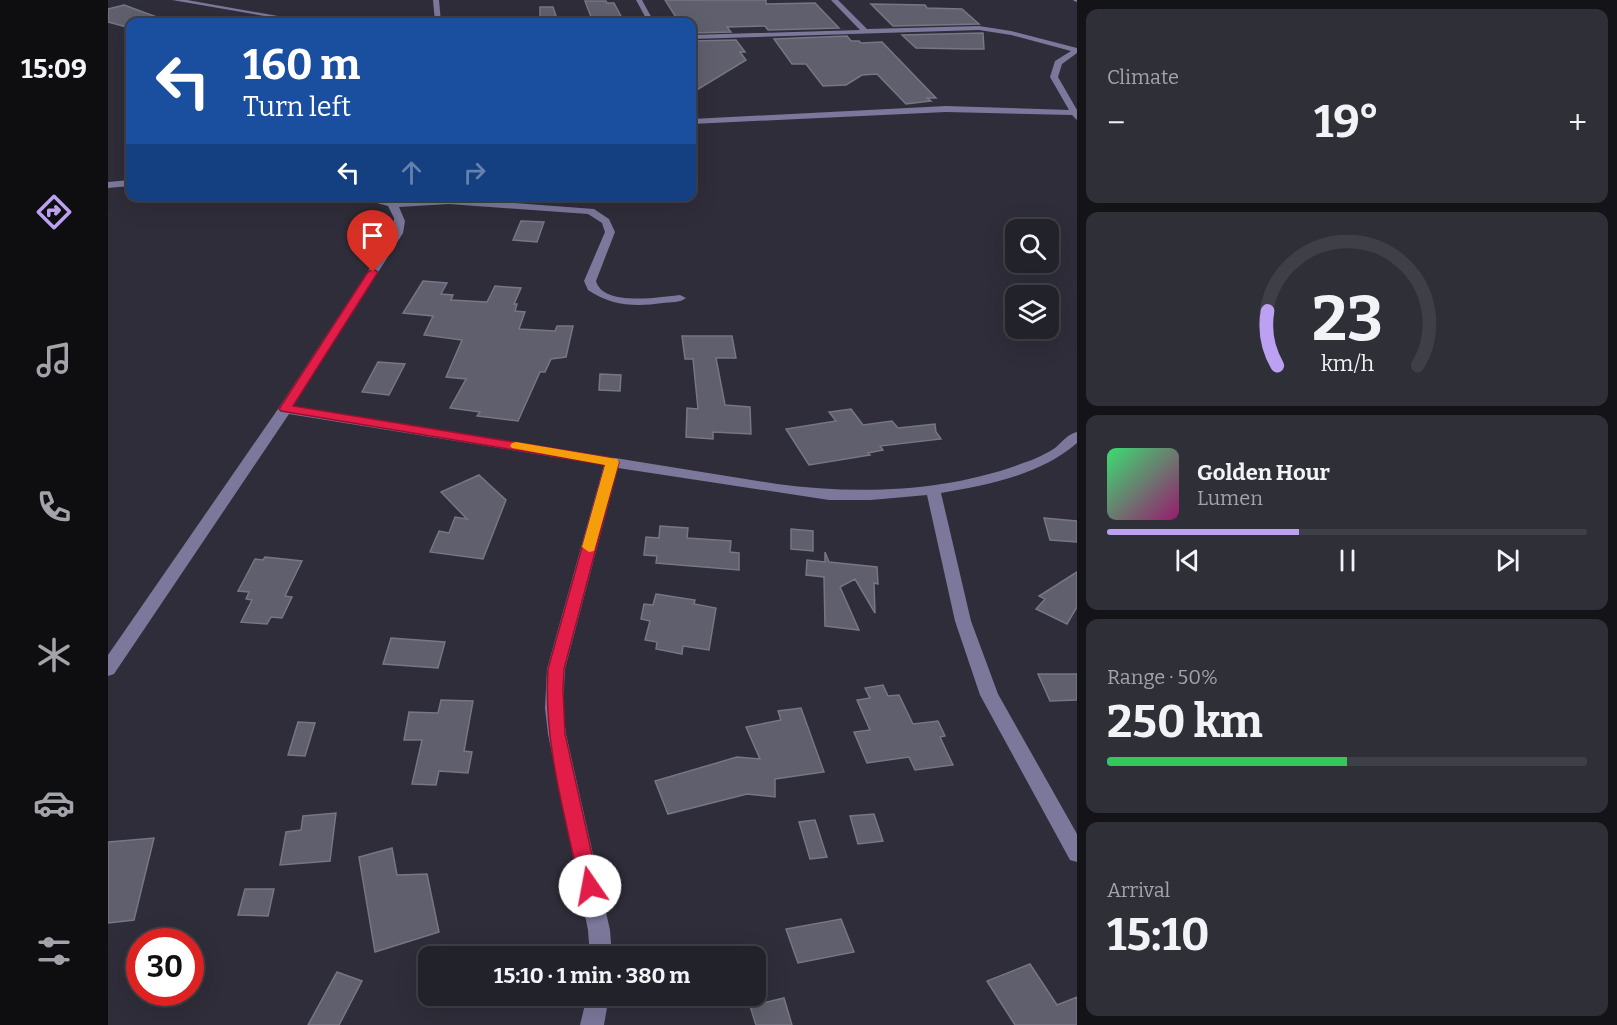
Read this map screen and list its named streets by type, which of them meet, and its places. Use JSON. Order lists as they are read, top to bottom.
{
  "page": {
    "tabs": "15:09",
    "tile": [
      "Climate",
      ["Range · 50%", "250 km"],
      ["Arrival", "15:10"]
    ],
    "turn": ["160 m", "Turn left"],
    "heat": ["−", "19°", "+"],
    "song": ["Golden Hour", "Lumen"],
    "limit": "30",
    "trip": "15:10 · 1 min · 380 m",
    "gauge": ["23", "km/h"]
  }
}
